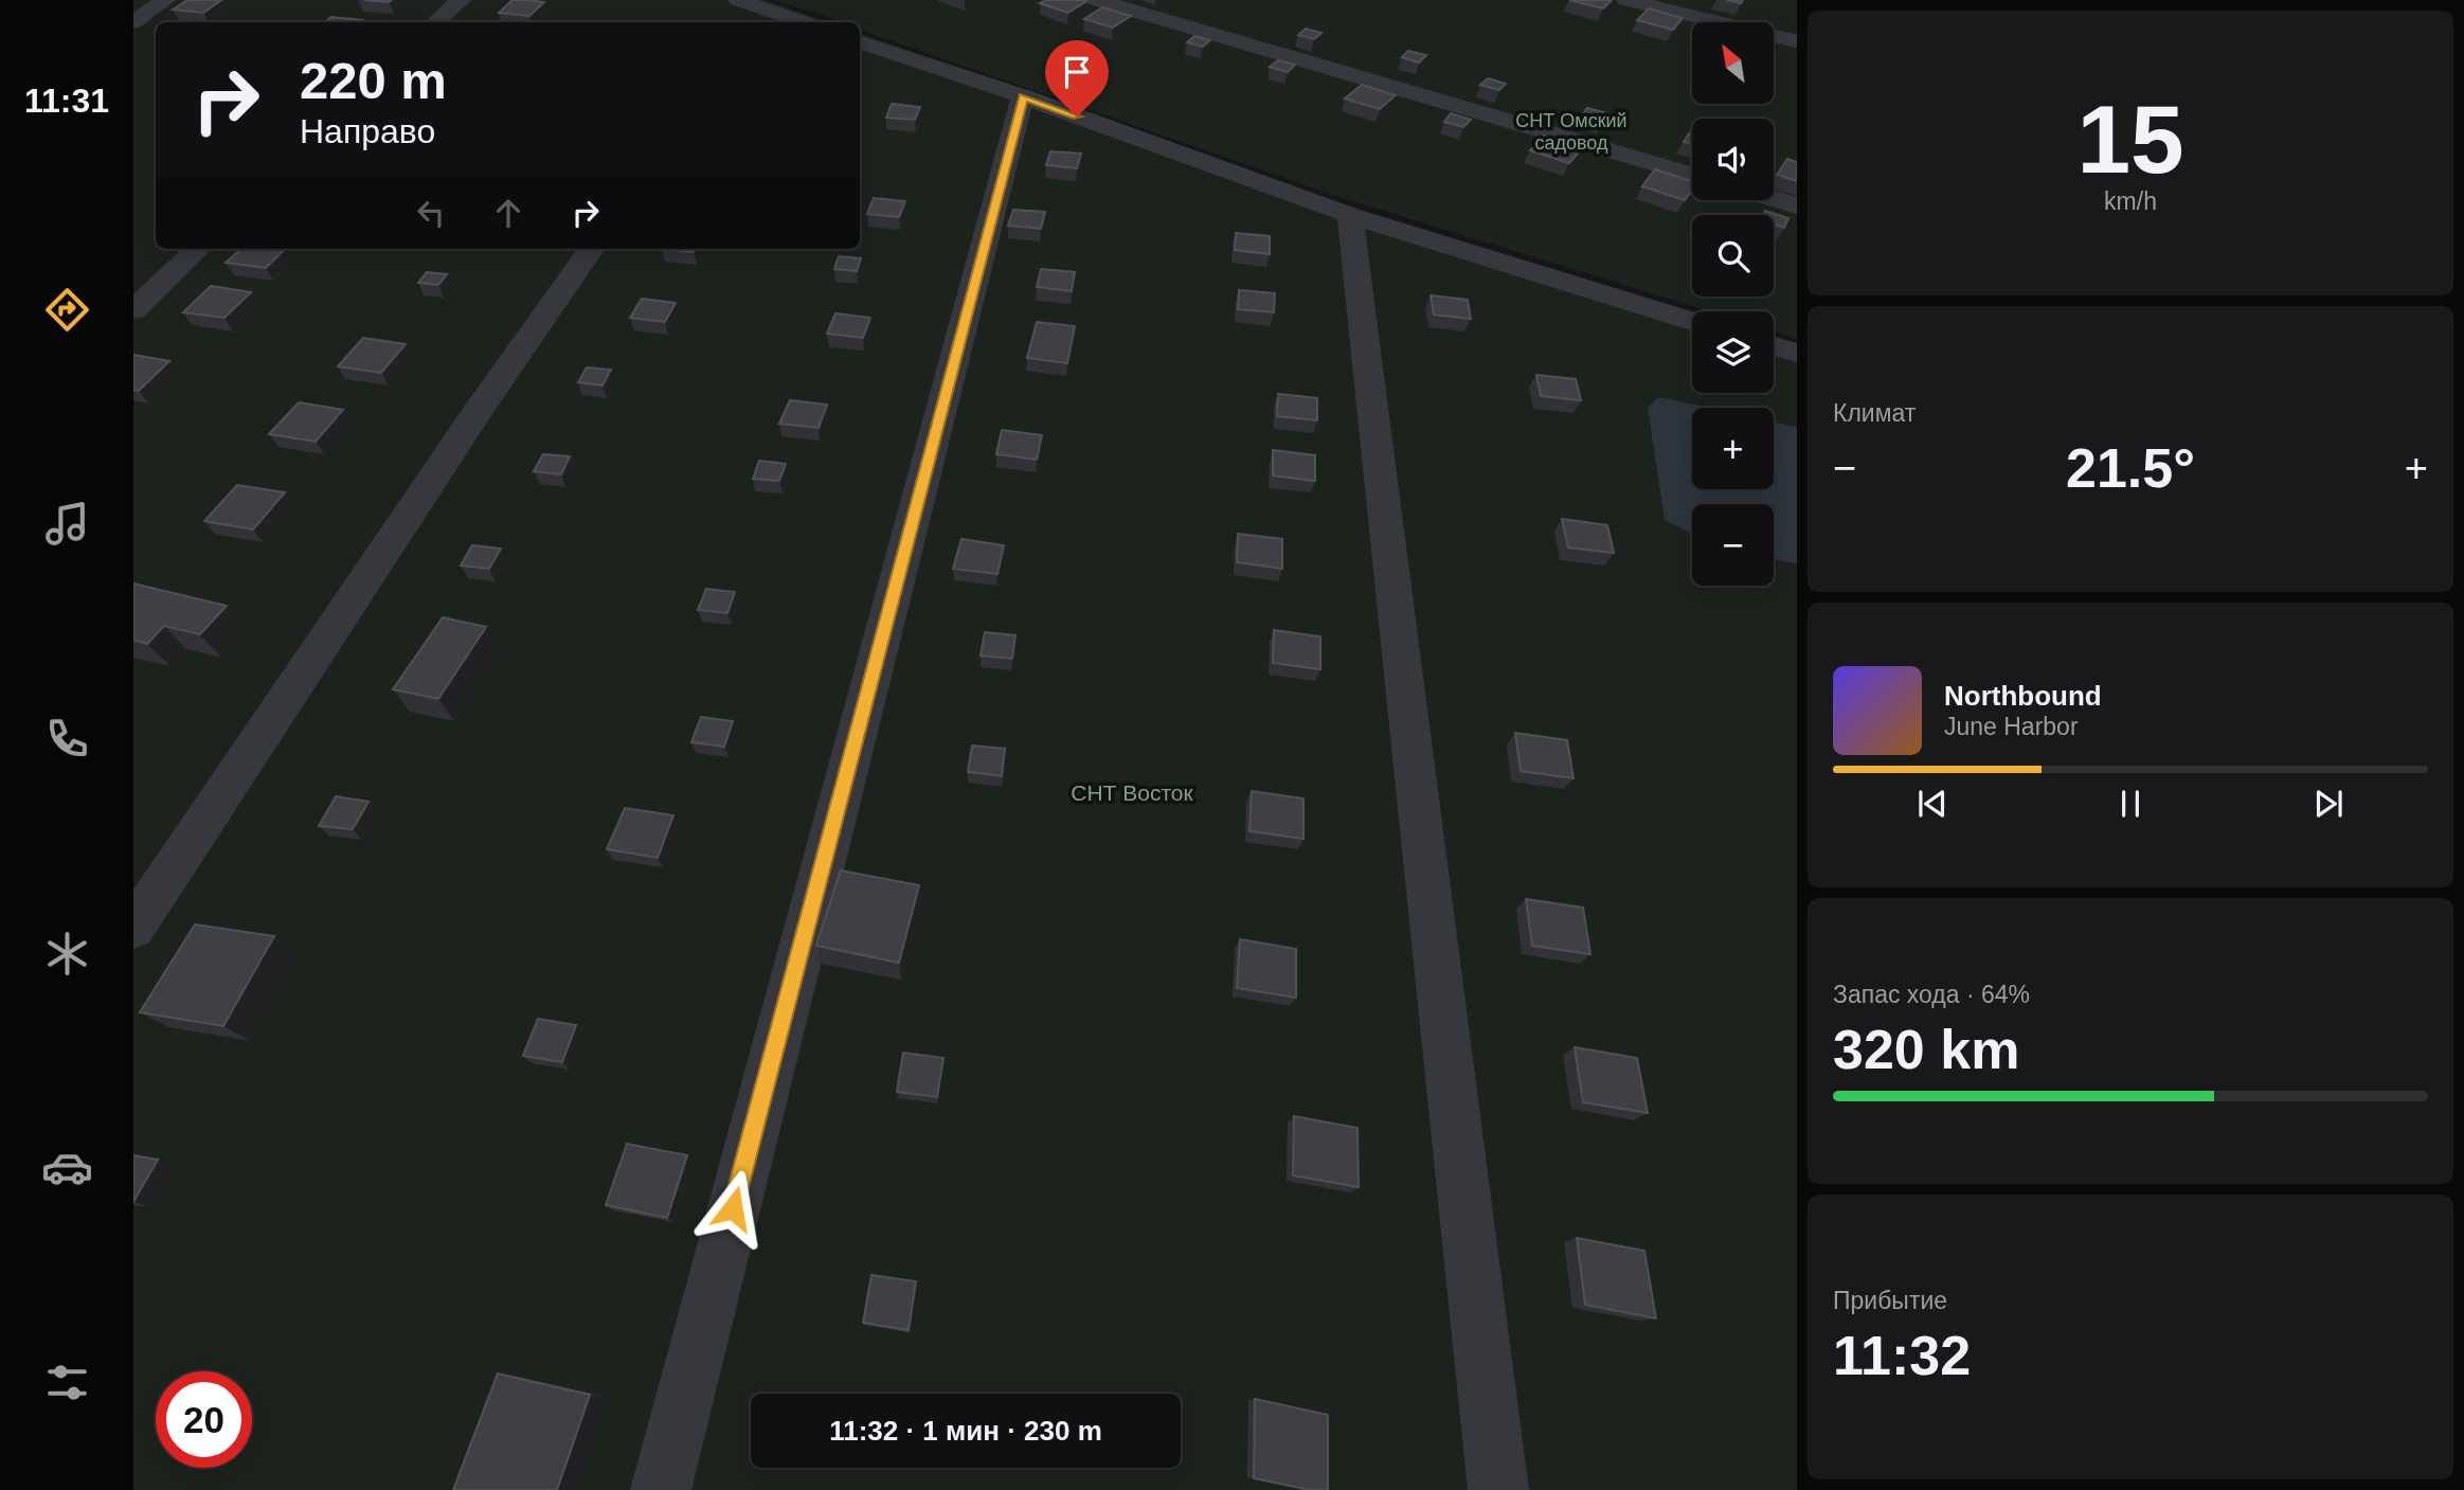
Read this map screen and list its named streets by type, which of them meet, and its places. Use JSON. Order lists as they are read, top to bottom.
{
  "parks": ["СНТ Омский садовод", "СНТ Восток"],
  "north": "top left",
  "page": {
    "tabs": "11:31",
    "tile": [
      ["15", "km/h"],
      "Климат",
      ["Запас хода · 64%", "320 km"],
      ["Прибытие", "11:32"]
    ],
    "map_buttons": ["+", "−"],
    "turn": ["220 m", "Направо"],
    "heat": ["−", "21.5°", "+"],
    "song": ["Northbound", "June Harbor"],
    "limit": "20",
    "trip": "11:32 · 1 мин · 230 m"
  }
}
